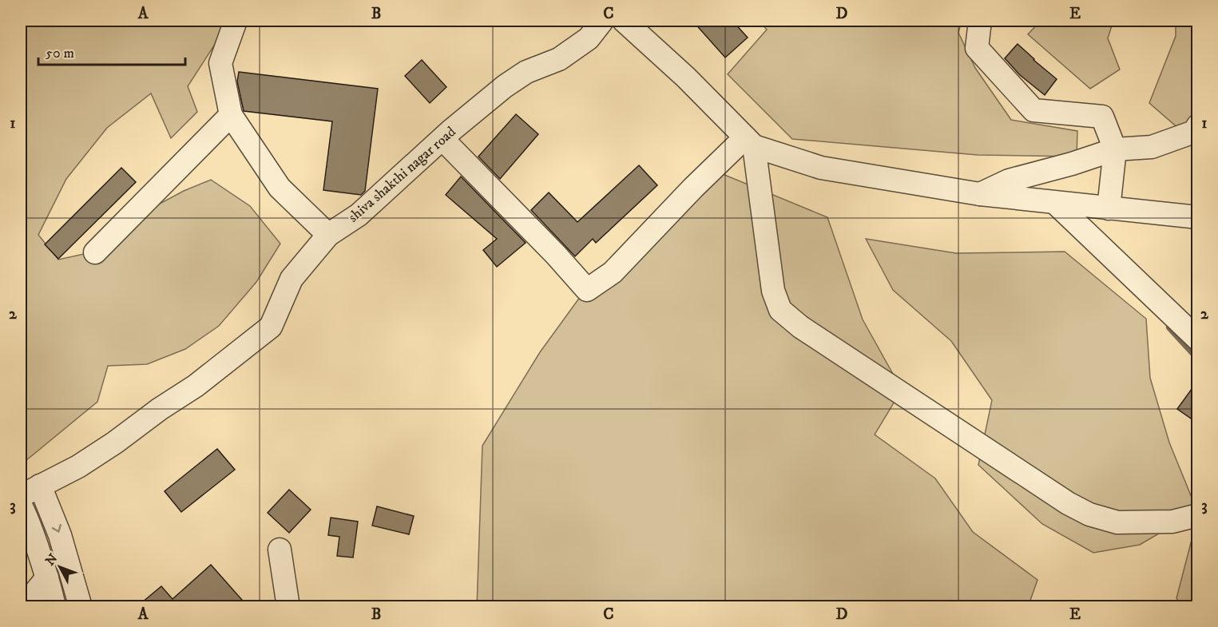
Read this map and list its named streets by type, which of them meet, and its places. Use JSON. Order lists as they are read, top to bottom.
{
  "streets": {
    "street": ["shiva shakthi nagar road"]
  },
  "scale_bar": "50 m",
  "north": "top left",
  "grid": {
    "columns": [
      "A",
      "B",
      "C",
      "D",
      "E"
    ],
    "rows": ["1", "2", "3"]
  }
}
